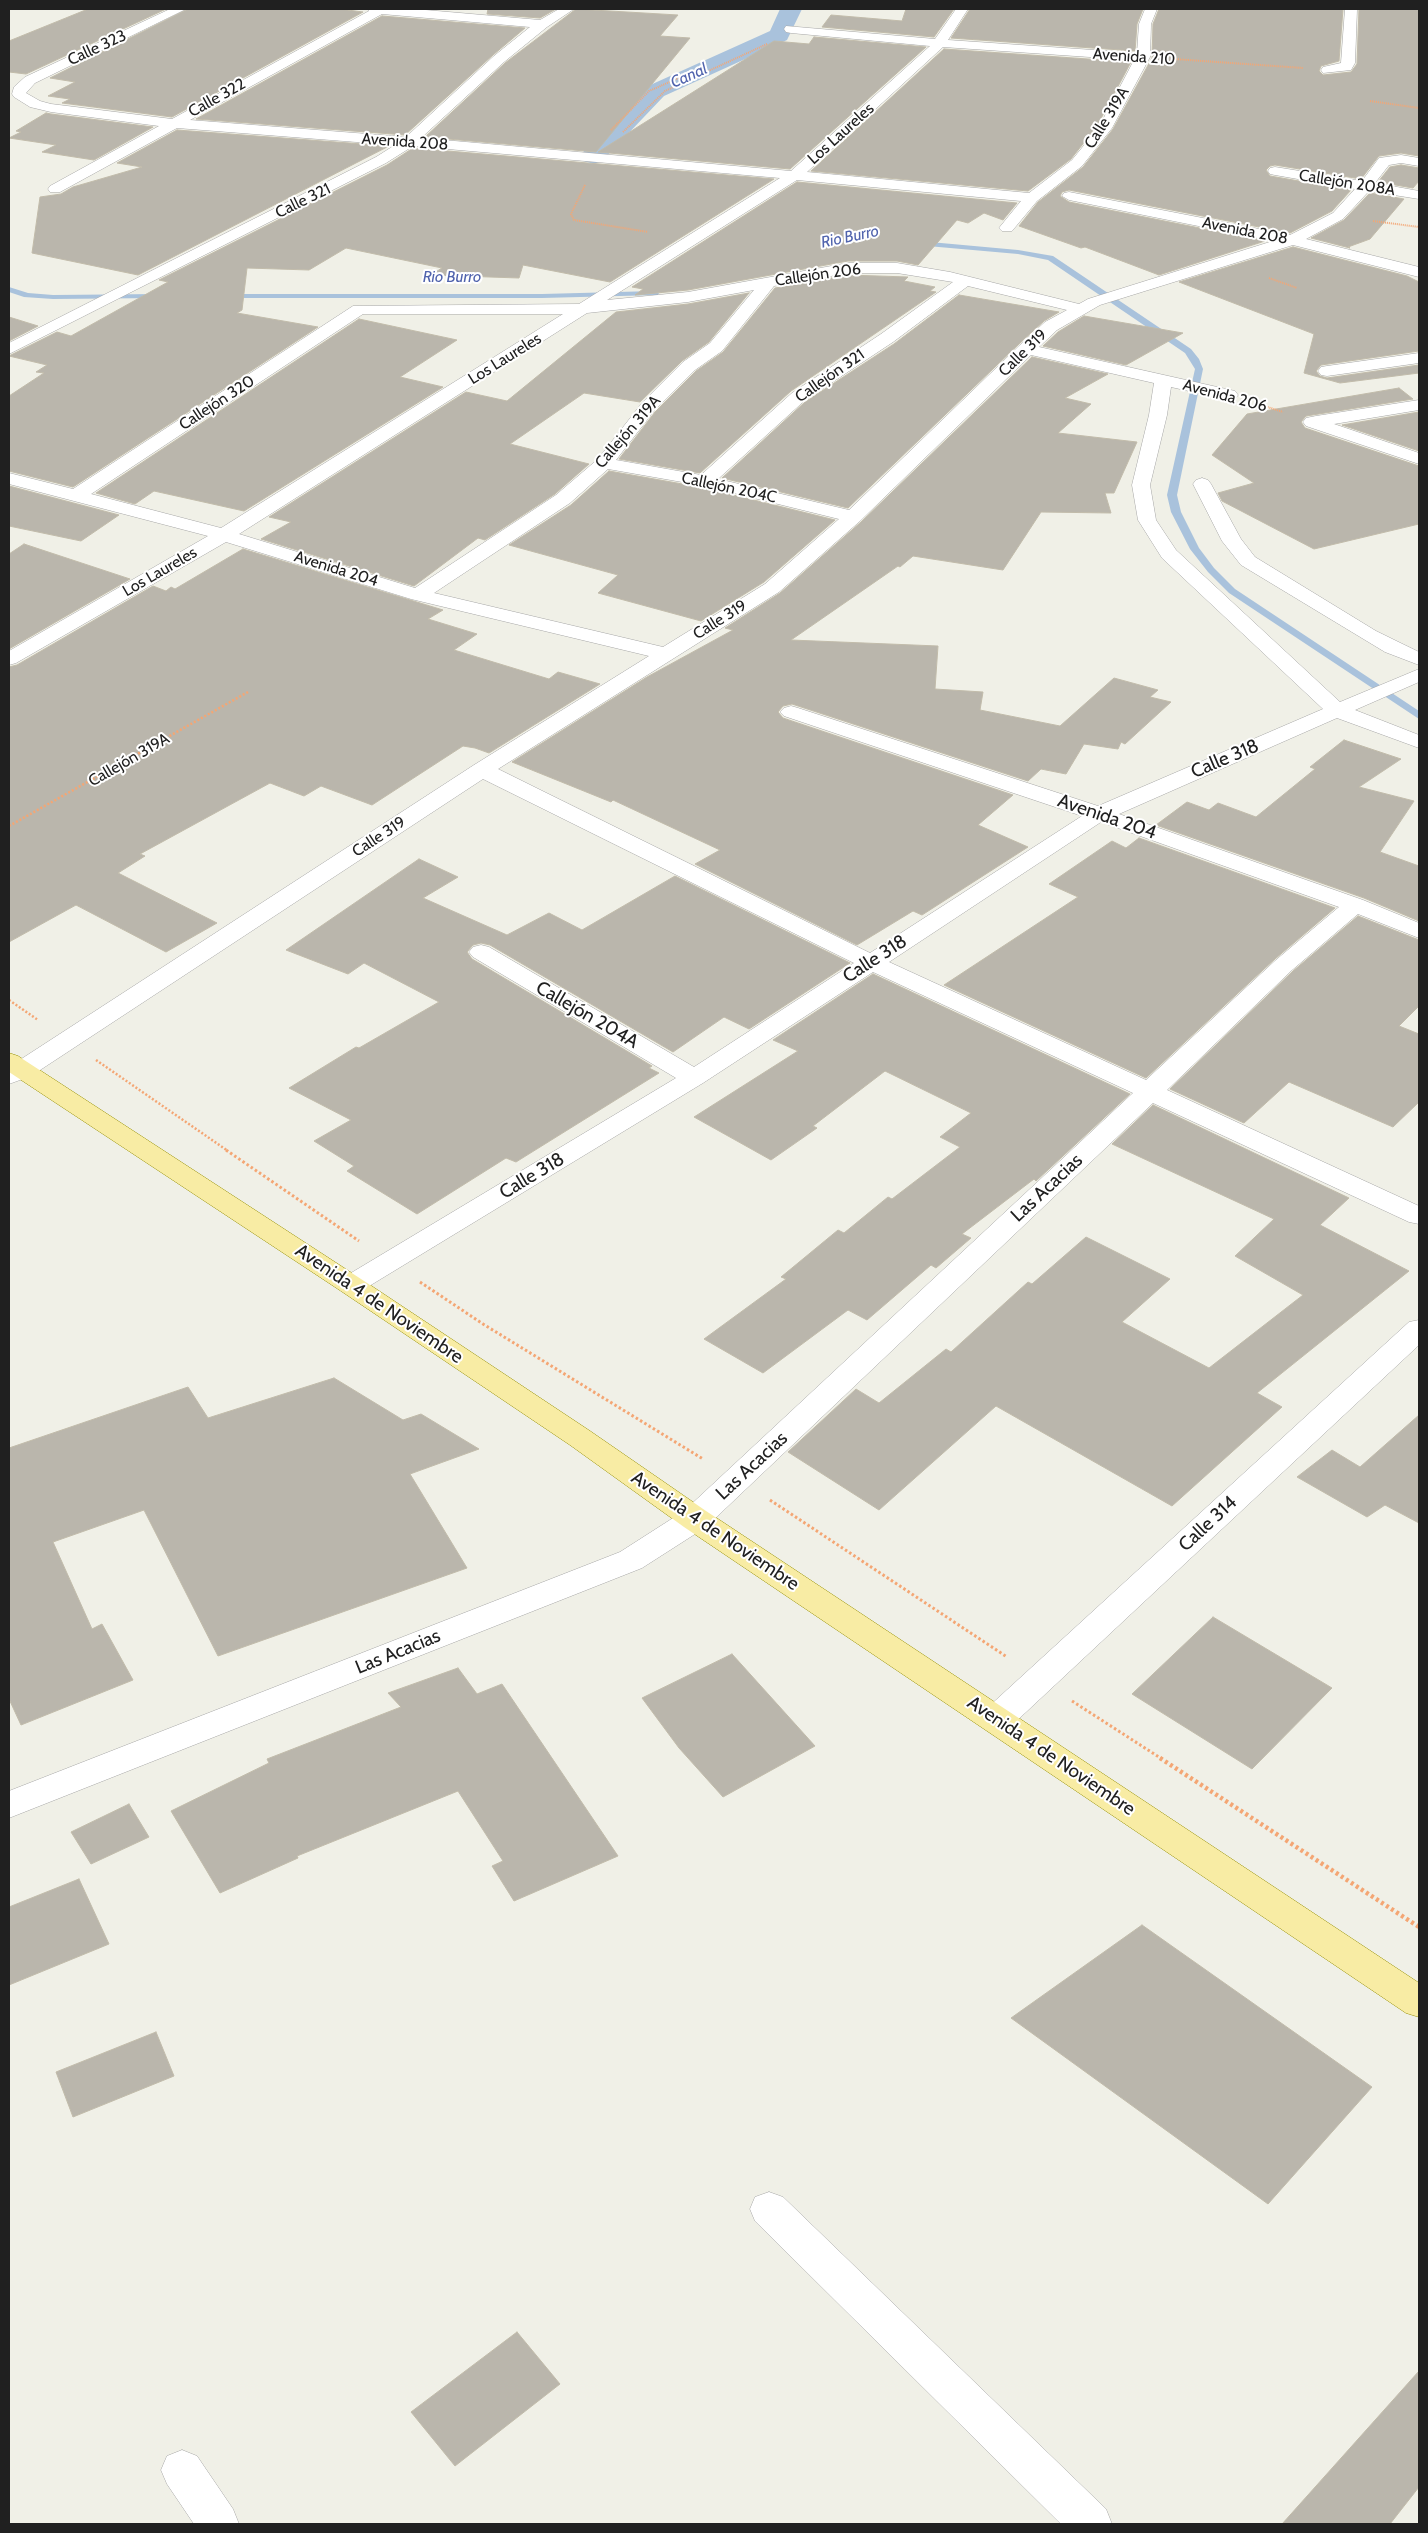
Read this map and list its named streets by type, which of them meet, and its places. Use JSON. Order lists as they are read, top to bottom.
{
  "streets": {
    "main road": ["Avenida 4 de Noviembre"],
    "street": [
      "Calle 323",
      "Avenida 210",
      "Calle 322",
      "Calle 319A",
      "Los Laureles",
      "Avenida 208",
      "Callejón 208A",
      "Calle 321",
      "Callejón 206",
      "Calle 319",
      "Callejón 321",
      "Avenida 206",
      "Callejón 320",
      "Callejón 319A",
      "Callejón 204C",
      "Avenida 204",
      "Calle 318",
      "Callejón 204A",
      "Las Acacias",
      "Calle 314"
    ]
  },
  "crossings": [
    ["Calle 323", "Avenida 208"],
    ["Avenida 210", "Calle 319A"],
    ["Avenida 210", "Los Laureles"],
    ["Calle 322", "Avenida 208"],
    ["Calle 319A", "Avenida 208"],
    ["Los Laureles", "Avenida 208"],
    ["Los Laureles", "Callejón 206"],
    ["Los Laureles", "Callejón 320"],
    ["Los Laureles", "Avenida 204"],
    ["Avenida 208", "Calle 321"],
    ["Avenida 208", "Calle 319"],
    ["Callejón 208A", "Calle 319"],
    ["Callejón 206", "Calle 319"],
    ["Callejón 206", "Callejón 321"],
    ["Callejón 206", "Callejón 320"],
    ["Callejón 206", "Callejón 319A"],
    ["Calle 319", "Avenida 206"],
    ["Calle 319", "Callejón 204C"],
    ["Calle 319", "Avenida 204"],
    ["Calle 319", "Avenida 4 de Noviembre"],
    ["Callejón 321", "Callejón 204C"],
    ["Callejón 320", "Avenida 204"],
    ["Callejón 319A", "Callejón 204C"],
    ["Callejón 319A", "Avenida 204"],
    ["Avenida 204", "Calle 318"],
    ["Avenida 204", "Las Acacias"],
    ["Calle 318", "Callejón 204A"],
    ["Calle 318", "Avenida 4 de Noviembre"],
    ["Las Acacias", "Avenida 4 de Noviembre"],
    ["Avenida 4 de Noviembre", "Calle 314"]
  ],
  "water": ["Canal", "Rio Burro"]
}
